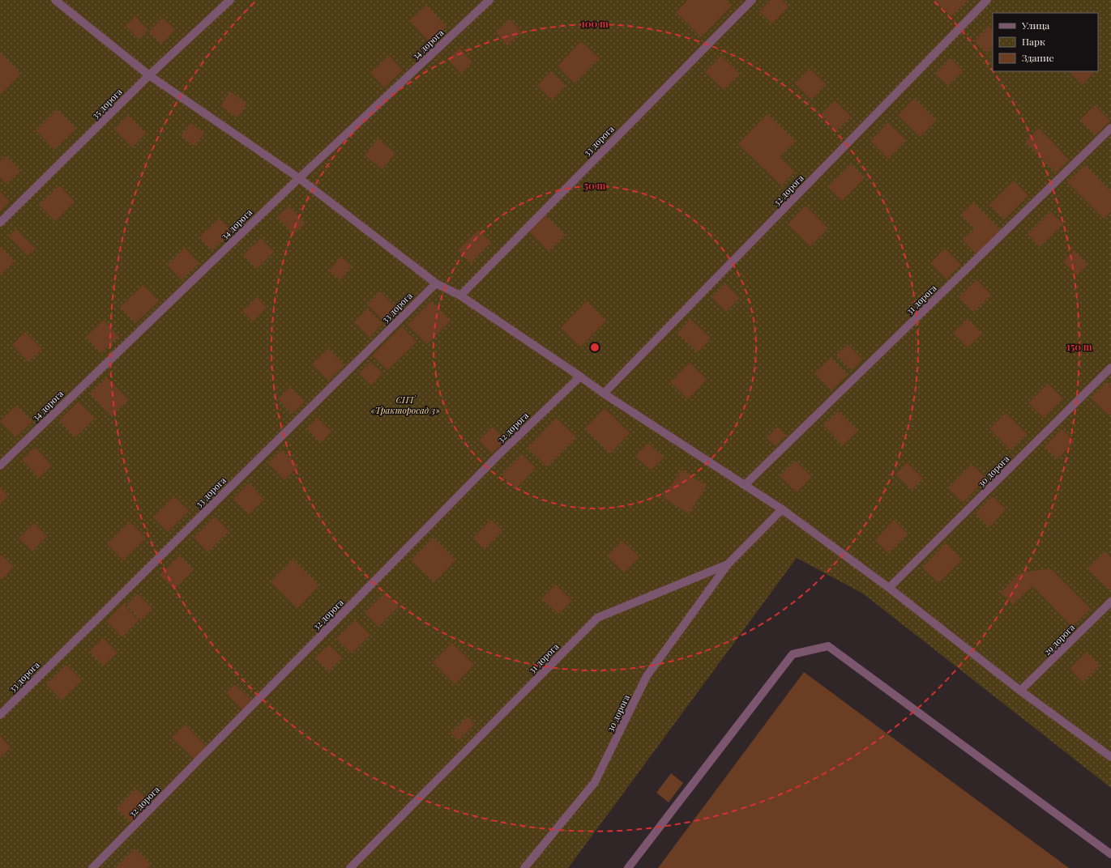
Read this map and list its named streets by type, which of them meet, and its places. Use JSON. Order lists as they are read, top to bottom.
{
  "streets": {
    "street": [
      "34 дорога",
      "35 дорога",
      "33 дорога",
      "32 дорога",
      "31 дорога",
      "30 дорога",
      "29 дорога"
    ]
  },
  "crossings": [
    ["31 дорога", "30 дорога"]
  ],
  "parks": ["СНТ «Тракторосад 3»"],
  "legend": ["Улица", "Парк", "Здание"],
  "rings": ["100 m", "50 m", "150 m"]
}
